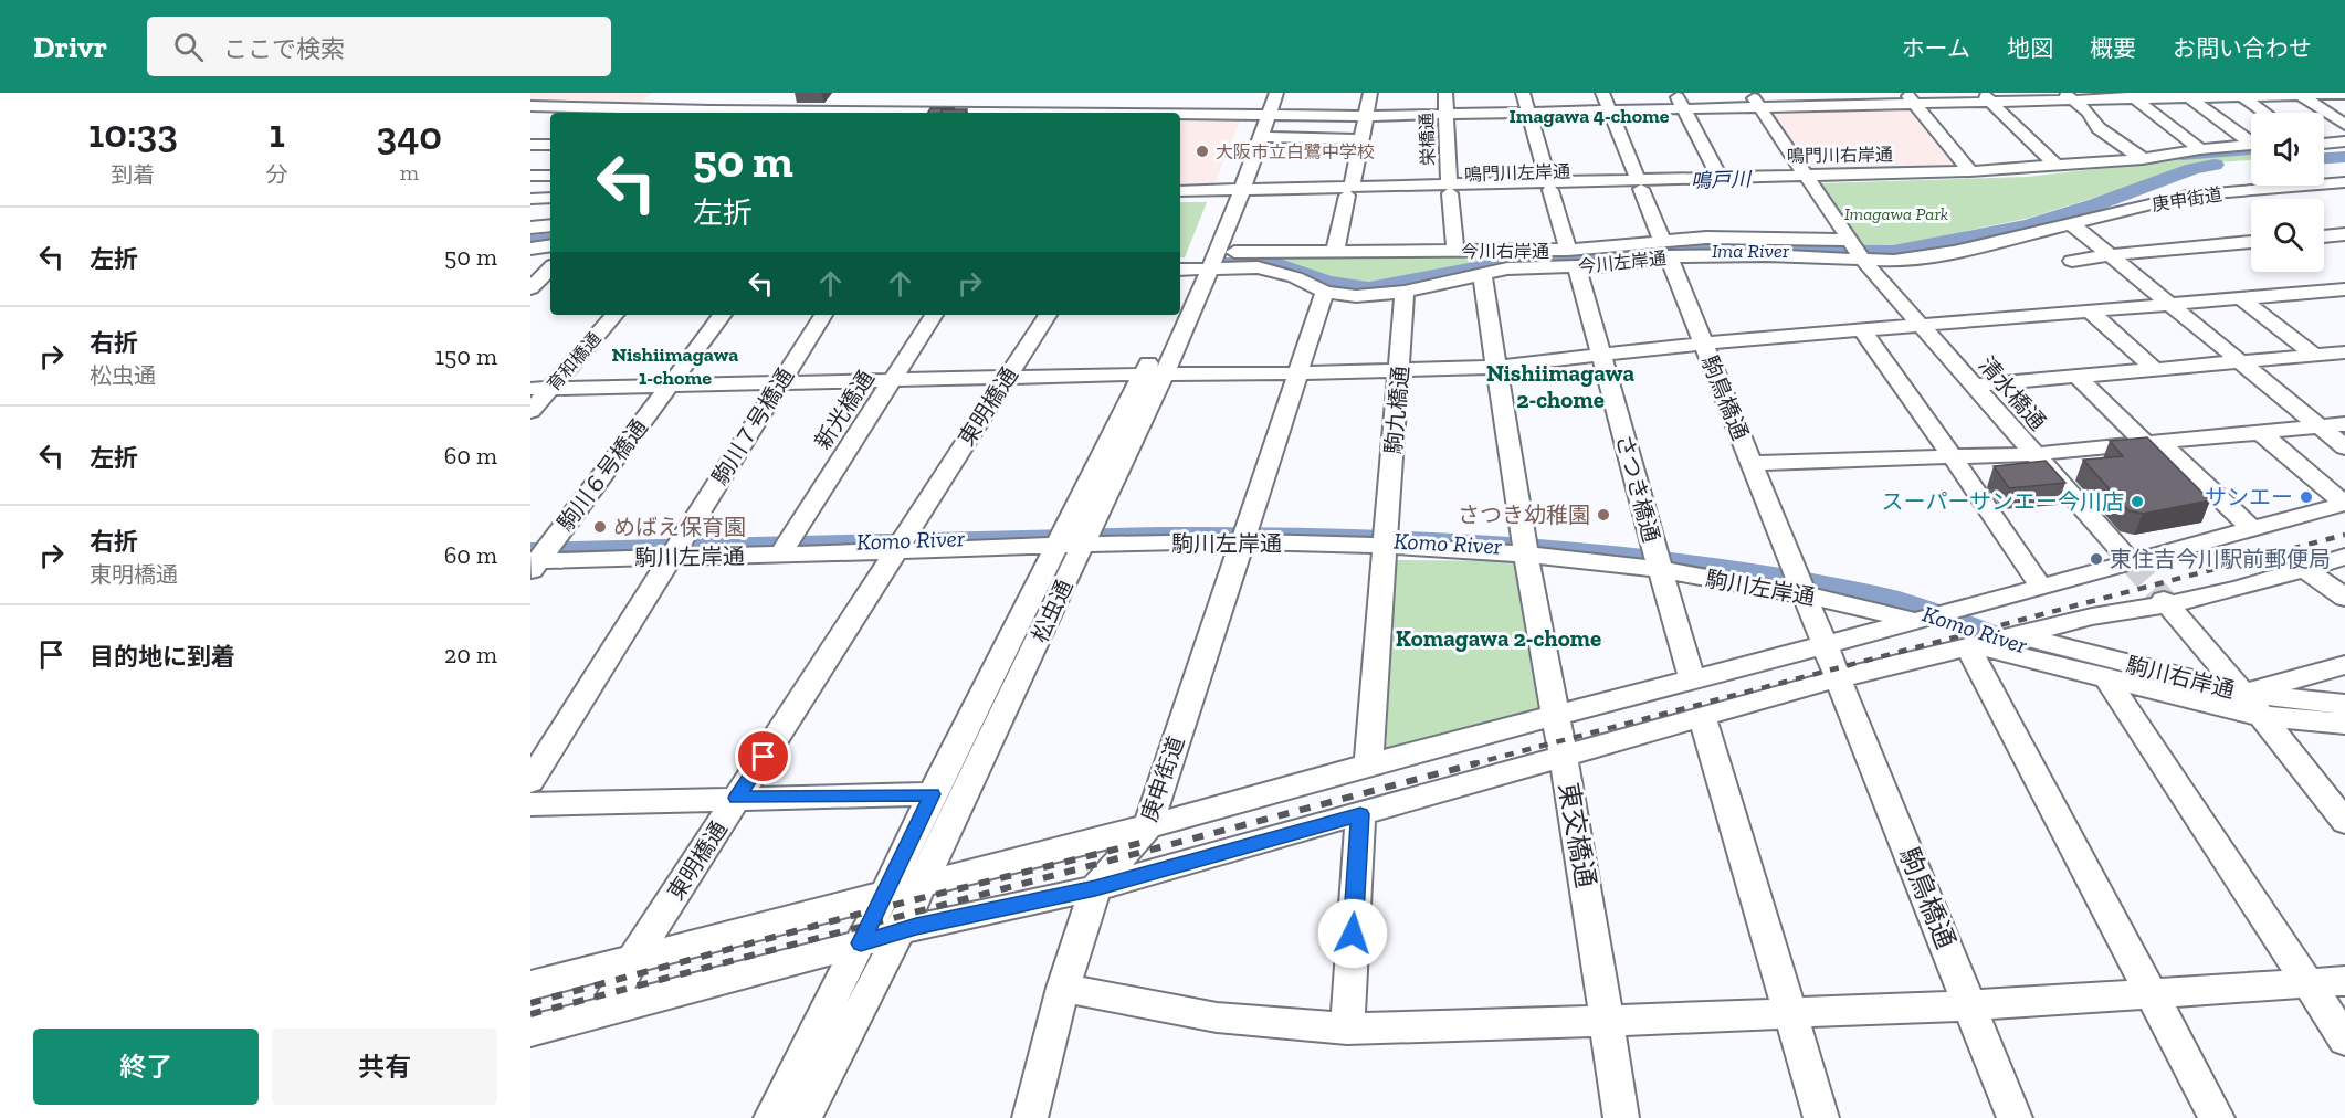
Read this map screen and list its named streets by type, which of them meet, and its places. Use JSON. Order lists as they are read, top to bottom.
{
  "streets": {
    "street": [
      "栄橋通",
      "鳴門川右岸通",
      "鳴門川左岸通",
      "庚申街道",
      "今川右岸通",
      "今川左岸通",
      "育和橋通",
      "清水橋通",
      "駒鳥橋通",
      "東明橋通",
      "新光橋通",
      "駒九橋通",
      "駒川７号橋通",
      "駒川６号橋通",
      "さつき橋通",
      "駒川左岸通",
      "松虫通",
      "駒川右岸通",
      "東交橋通"
    ]
  },
  "crossings": [
    ["栄橋通", "鳴門川左岸通"],
    ["栄橋通", "今川右岸通"],
    ["鳴門川右岸通", "鳴門川左岸通"],
    ["鳴門川右岸通", "清水橋通"],
    ["鳴門川右岸通", "駒鳥橋通"],
    ["鳴門川左岸通", "清水橋通"],
    ["鳴門川左岸通", "駒鳥橋通"],
    ["鳴門川左岸通", "さつき橋通"],
    ["鳴門川左岸通", "松虫通"],
    ["庚申街道", "今川左岸通"],
    ["庚申街道", "駒川左岸通"],
    ["今川右岸通", "今川左岸通"],
    ["今川右岸通", "さつき橋通"],
    ["今川右岸通", "松虫通"],
    ["今川左岸通", "清水橋通"],
    ["今川左岸通", "駒鳥橋通"],
    ["今川左岸通", "駒九橋通"],
    ["今川左岸通", "さつき橋通"],
    ["今川左岸通", "松虫通"],
    ["今川左岸通", "東交橋通"],
    ["駒鳥橋通", "駒川左岸通"],
    ["東明橋通", "駒川左岸通"],
    ["新光橋通", "駒川左岸通"],
    ["駒九橋通", "駒川左岸通"],
    ["駒川７号橋通", "駒川左岸通"],
    ["駒川６号橋通", "駒川左岸通"],
    ["さつき橋通", "駒川左岸通"],
    ["駒川左岸通", "松虫通"],
    ["駒川左岸通", "東交橋通"]
  ],
  "districts": [
    "Imagawa 4-chome",
    "Nishiimagawa 1-chome",
    "Nishiimagawa 2-chome",
    "Komagawa 2-chome"
  ],
  "water": ["鳴戸川", "Ima River", "Komo River"],
  "parks": ["Imagawa Park"],
  "places": [
    "大阪市立白鷺中学校",
    "サンエー",
    "スーパーサンエー今川店",
    "さつき幼稚園",
    "めばえ保育園",
    "東住吉今川駅前郵便局"
  ],
  "page": {
    "header": "Drivr",
    "search": "ここで検索",
    "nav": [
      "ホーム",
      "地図",
      "概要",
      "お問い合わせ"
    ],
    "eta": [
      "10:33",
      "到着",
      "1",
      "分",
      "340",
      "m"
    ],
    "turn": ["50 m", "左折"],
    "list": [
      {
        "name": "左折",
        "value": "50 m"
      },
      {
        "name": "右折",
        "note": "松虫通",
        "value": "150 m"
      },
      {
        "name": "左折",
        "value": "60 m"
      },
      {
        "name": "右折",
        "note": "東明橋通",
        "value": "60 m"
      },
      {
        "name": "目的地に到着",
        "value": "20 m"
      }
    ],
    "buttons": ["終了", "共有"]
  }
}
